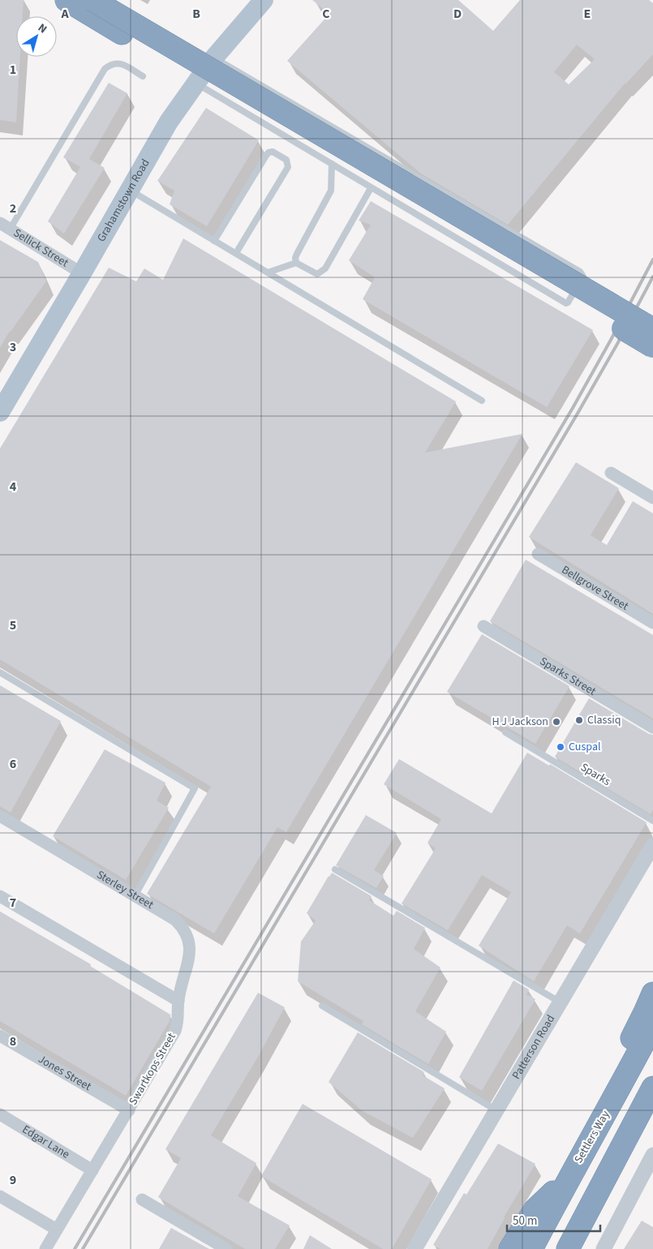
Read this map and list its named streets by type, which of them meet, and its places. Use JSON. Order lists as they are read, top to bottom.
{
  "streets": {
    "highway": ["Settlers Way"],
    "main road": ["Grahamstown Road"],
    "street": [
      "Sellick Street",
      "Bellgrove Street",
      "Sparks Street",
      "Sterley Street",
      "Patterson Road",
      "Swartkops Street",
      "Jones Street",
      "Edgar Lane"
    ],
    "lane": ["Sparks"]
  },
  "crossings": [
    ["Grahamstown Road", "Sellick Street"],
    ["Sterley Street", "Swartkops Street"],
    ["Swartkops Street", "Jones Street"],
    ["Swartkops Street", "Edgar Lane"]
  ],
  "places": ["Classiq", "H J Jackson", "Cuspal"],
  "scale_bar": "50 m",
  "north": "top right",
  "grid": {
    "columns": [
      "A",
      "B",
      "C",
      "D",
      "E"
    ],
    "rows": [
      "1",
      "2",
      "3",
      "4",
      "5",
      "6",
      "7",
      "8",
      "9"
    ]
  }
}
